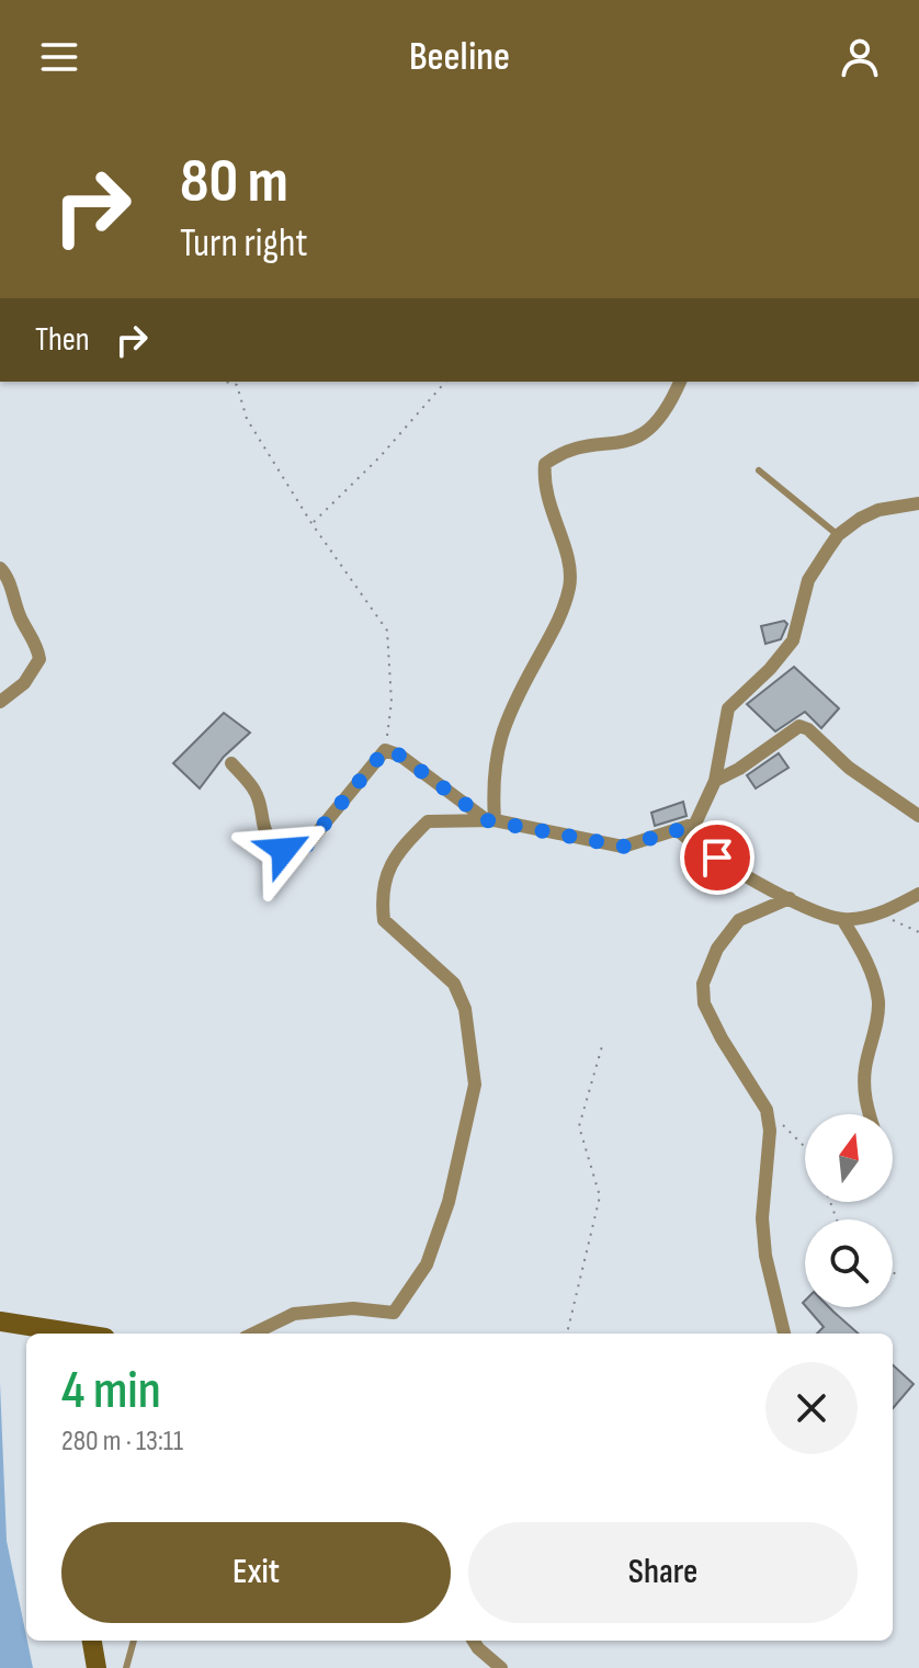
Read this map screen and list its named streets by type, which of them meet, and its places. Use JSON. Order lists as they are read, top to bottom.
{
  "north": "top",
  "page": {
    "header": "Beeline",
    "turn": ["80 m", "Turn right"],
    "then": "Then",
    "heading": ["4 min", "280 m · 13:11"],
    "buttons": ["Exit", "Share"]
  }
}
